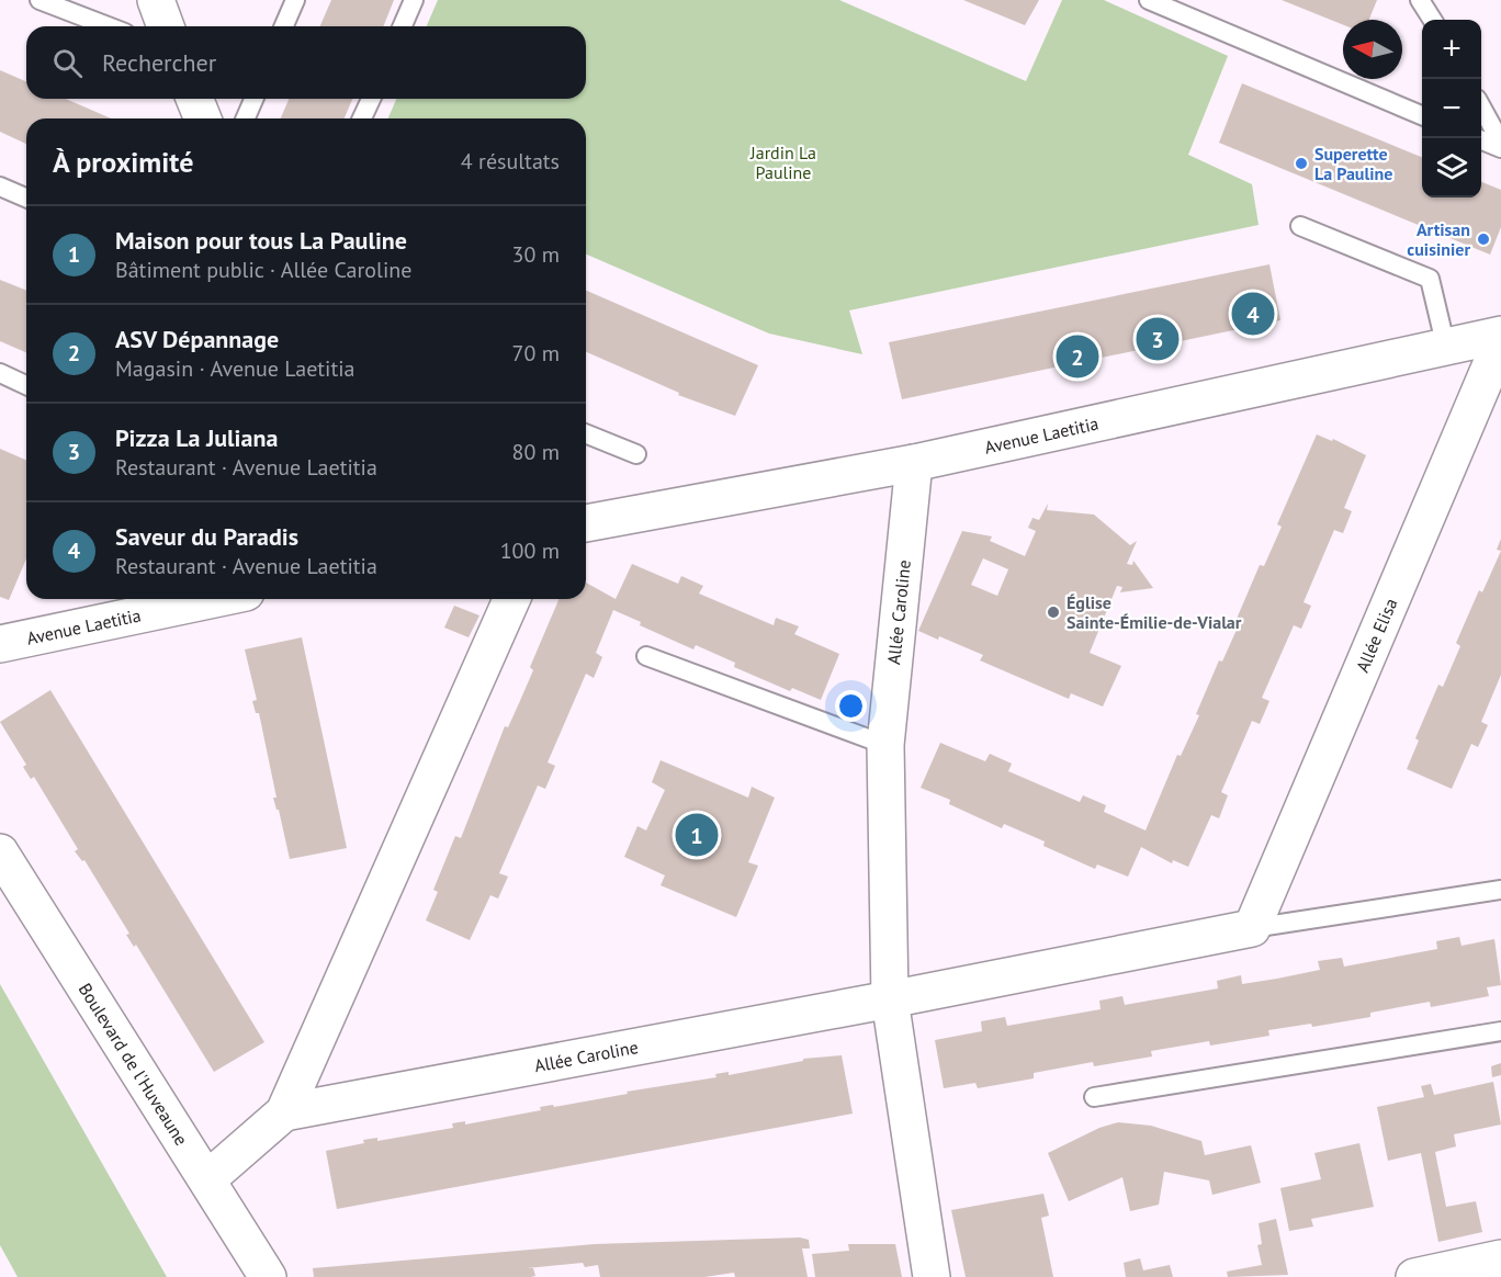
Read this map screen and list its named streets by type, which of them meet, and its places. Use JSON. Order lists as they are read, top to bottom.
{
  "streets": {
    "street": [
      "Avenue Laetitia",
      "Allée Caroline",
      "Allée Elisa",
      "Boulevard de l'Huveaune"
    ]
  },
  "crossings": [
    ["Avenue Laetitia", "Allée Caroline"],
    ["Allée Caroline", "Allée Elisa"]
  ],
  "parks": ["Jardin La Pauline"],
  "places": ["Superette La Pauline", "Artisan cuisinier", "Église Sainte-Émilie-de-Vialar"],
  "north": "left",
  "page": {
    "map_buttons": ["+", "−"],
    "search": "Rechercher",
    "heading": ["À proximité", "4 résultats"],
    "list": [
      {
        "mark": "1",
        "name": "Maison pour tous La Pauline",
        "note": "Bâtiment public · Allée Caroline",
        "value": "30 m"
      },
      {
        "mark": "2",
        "name": "ASV Dépannage",
        "note": "Magasin · Avenue Laetitia",
        "value": "70 m"
      },
      {
        "mark": "3",
        "name": "Pizza La Juliana",
        "note": "Restaurant · Avenue Laetitia",
        "value": "80 m"
      },
      {
        "mark": "4",
        "name": "Saveur du Paradis",
        "note": "Restaurant · Avenue Laetitia",
        "value": "100 m"
      }
    ],
    "pins": [
      "4",
      "3",
      "2",
      "1"
    ]
  }
}
